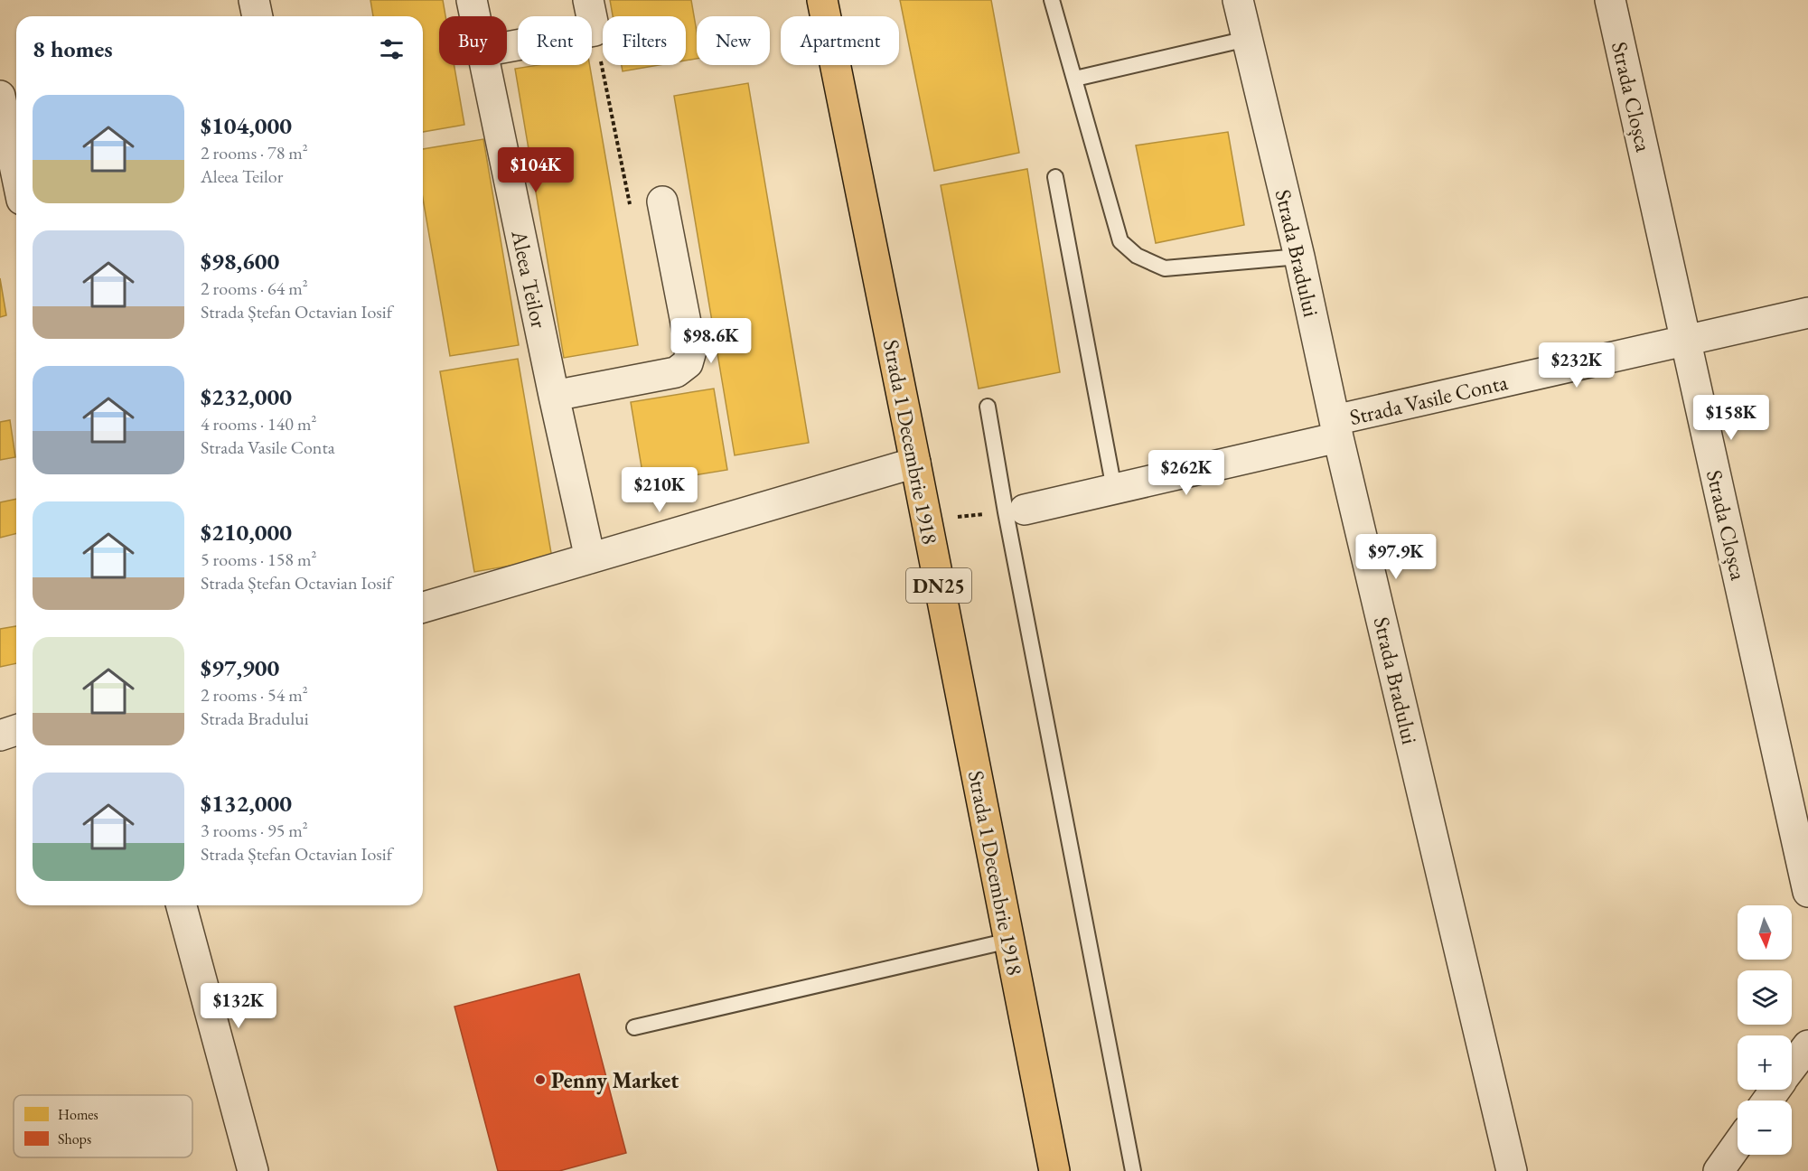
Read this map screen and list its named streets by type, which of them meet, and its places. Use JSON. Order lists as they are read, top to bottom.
{
  "streets": {
    "main road": ["Strada 1 Decembrie 1918", "DN25"],
    "street": [
      "Strada Cloșca",
      "Strada Bradului",
      "Aleea Teilor",
      "Strada Vasile Conta"
    ]
  },
  "crossings": [
    ["Strada Cloșca", "Strada Vasile Conta"],
    ["Strada Bradului", "Strada Vasile Conta"]
  ],
  "places": ["Penny Market"],
  "legend": ["Homes", "Shops"],
  "north": "bottom",
  "page": {
    "chip": [
      "Buy",
      "Rent",
      "Filters",
      "New",
      "Apartment"
    ],
    "heading": "8 homes",
    "list": [
      {
        "name": "$104,000",
        "note": "2 rooms · 78 m² · Aleea Teilor"
      },
      {
        "name": "$98,600",
        "note": "2 rooms · 64 m² · Strada Ștefan Octavian Iosif"
      },
      {
        "name": "$232,000",
        "note": "4 rooms · 140 m² · Strada Vasile Conta"
      },
      {
        "name": "$210,000",
        "note": "5 rooms · 158 m² · Strada Ștefan Octavian Iosif"
      },
      {
        "name": "$97,900",
        "note": "2 rooms · 54 m² · Strada Bradului"
      },
      {
        "name": "$132,000",
        "note": "3 rooms · 95 m² · Strada Ștefan Octavian Iosif"
      }
    ],
    "price": [
      "$104K",
      "$98.6K",
      "$232K",
      "$158K",
      "$262K",
      "$210K",
      "$97.9K",
      "$132K"
    ],
    "map_buttons": ["+", "−"]
  }
}
